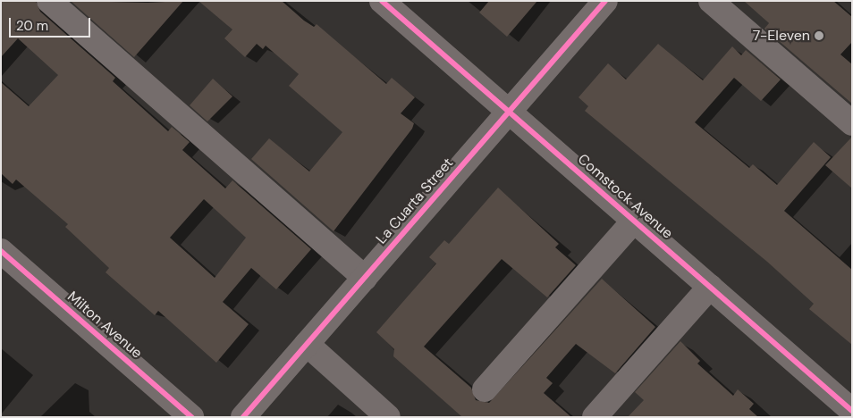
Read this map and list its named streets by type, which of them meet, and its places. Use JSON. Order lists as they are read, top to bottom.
{
  "streets": {
    "street": ["Comstock Avenue", "La Cuarta Street", "Milton Avenue"]
  },
  "crossings": [
    ["Comstock Avenue", "La Cuarta Street"]
  ],
  "places": ["7-Eleven"],
  "scale_bar": "20 m"
}
